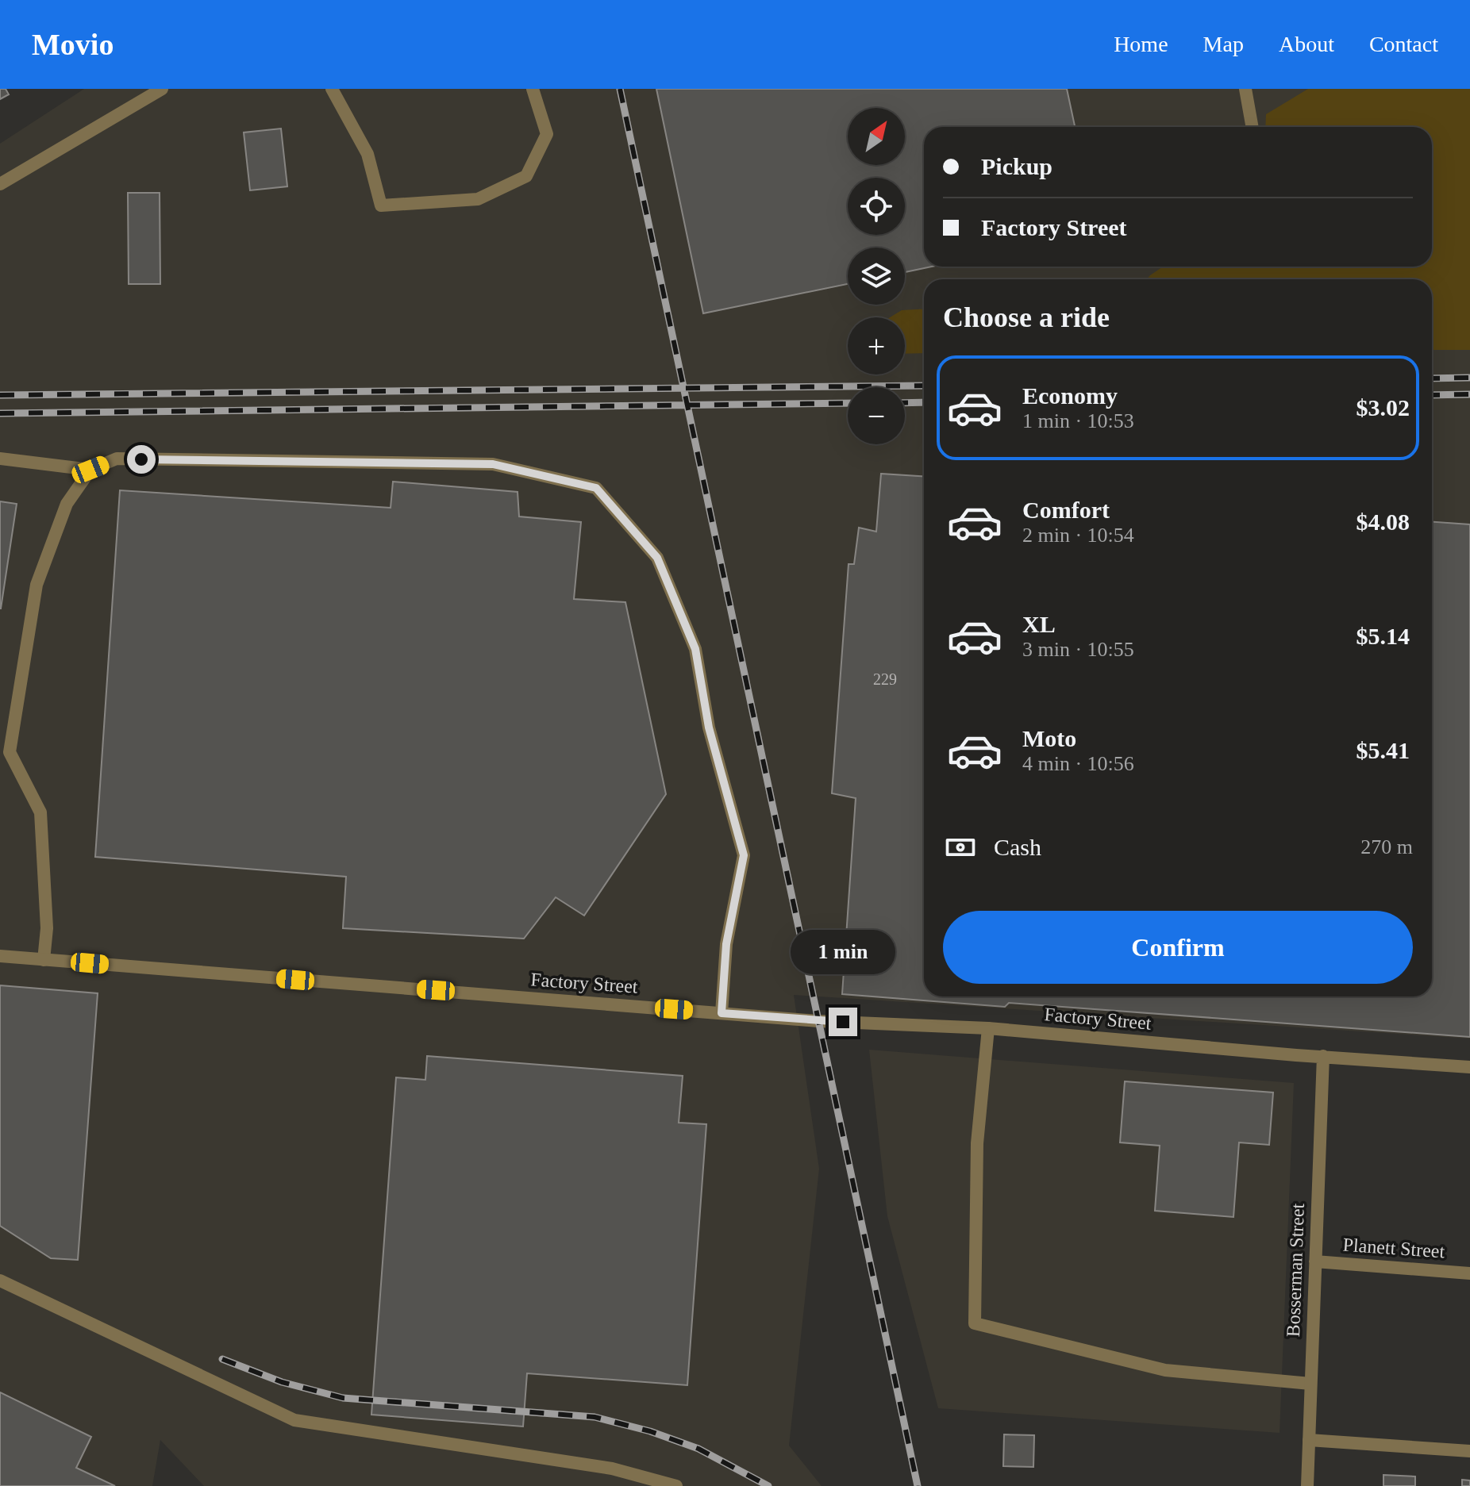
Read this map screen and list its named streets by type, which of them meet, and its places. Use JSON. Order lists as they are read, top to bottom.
{
  "streets": {
    "street": ["Factory Street", "Planett Street", "Bosserman Street"]
  },
  "crossings": [
    ["Factory Street", "Bosserman Street"],
    ["Planett Street", "Bosserman Street"]
  ],
  "house_numbers": ["229"],
  "north": "top right",
  "page": {
    "header": "Movio",
    "nav": [
      "Home",
      "Map",
      "About",
      "Contact"
    ],
    "map_buttons": ["+", "−"],
    "banner": ["Pickup", "Factory Street"],
    "heading": "Choose a ride",
    "list": [
      {
        "name": "Economy",
        "note": "1 min · 10:53",
        "value": "$3.02"
      },
      {
        "name": "Comfort",
        "note": "2 min · 10:54",
        "value": "$4.08"
      },
      {
        "name": "XL",
        "note": "3 min · 10:55",
        "value": "$5.14"
      },
      {
        "name": "Moto",
        "note": "4 min · 10:56",
        "value": "$5.41"
      }
    ],
    "pay": ["Cash", "270 m"],
    "buttons": "Confirm",
    "bubble": "1 min"
  }
}
